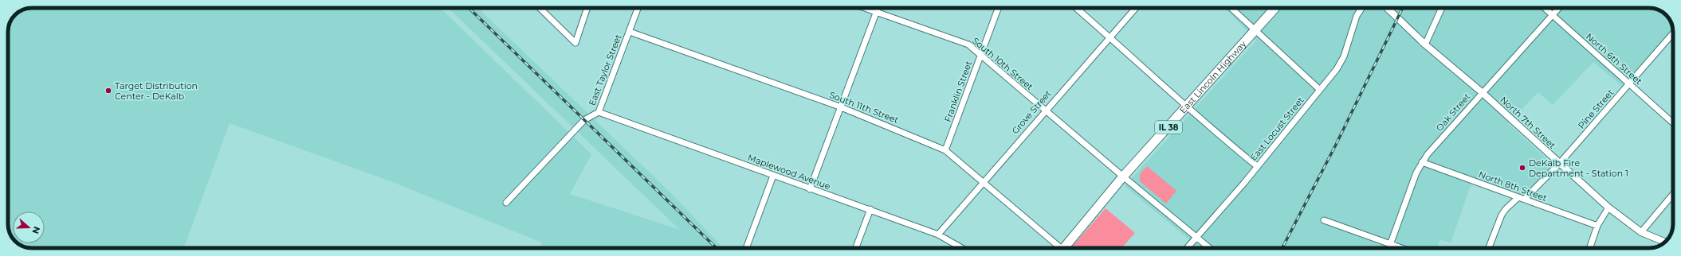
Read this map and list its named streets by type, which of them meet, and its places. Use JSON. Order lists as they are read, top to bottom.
{
  "streets": {
    "main road": ["East Lincoln Highway", "IL 38"],
    "street": [
      "North 6th Street",
      "South 10th Street",
      "East Taylor Street",
      "Franklin Street",
      "South 11th Street",
      "Pine Street",
      "Grove Street",
      "Oak Street",
      "North 7th Street",
      "East Locust Street",
      "Maplewood Avenue",
      "North 8th Street"
    ]
  },
  "crossings": [
    ["North 6th Street", "Pine Street"],
    ["North 6th Street", "Oak Street"],
    ["South 10th Street", "East Lincoln Highway"],
    ["South 10th Street", "Franklin Street"],
    ["South 10th Street", "Grove Street"],
    ["South 10th Street", "East Locust Street"],
    ["East Taylor Street", "South 11th Street"],
    ["East Taylor Street", "Maplewood Avenue"],
    ["Franklin Street", "South 11th Street"],
    ["South 11th Street", "Grove Street"],
    ["Pine Street", "North 7th Street"],
    ["Pine Street", "North 8th Street"],
    ["Grove Street", "Maplewood Avenue"],
    ["Oak Street", "North 7th Street"],
    ["Oak Street", "North 8th Street"]
  ],
  "places": ["Target Distribution Center - DeKalb", "DeKalb Fire Department - Station 1"],
  "north": "right"
}
